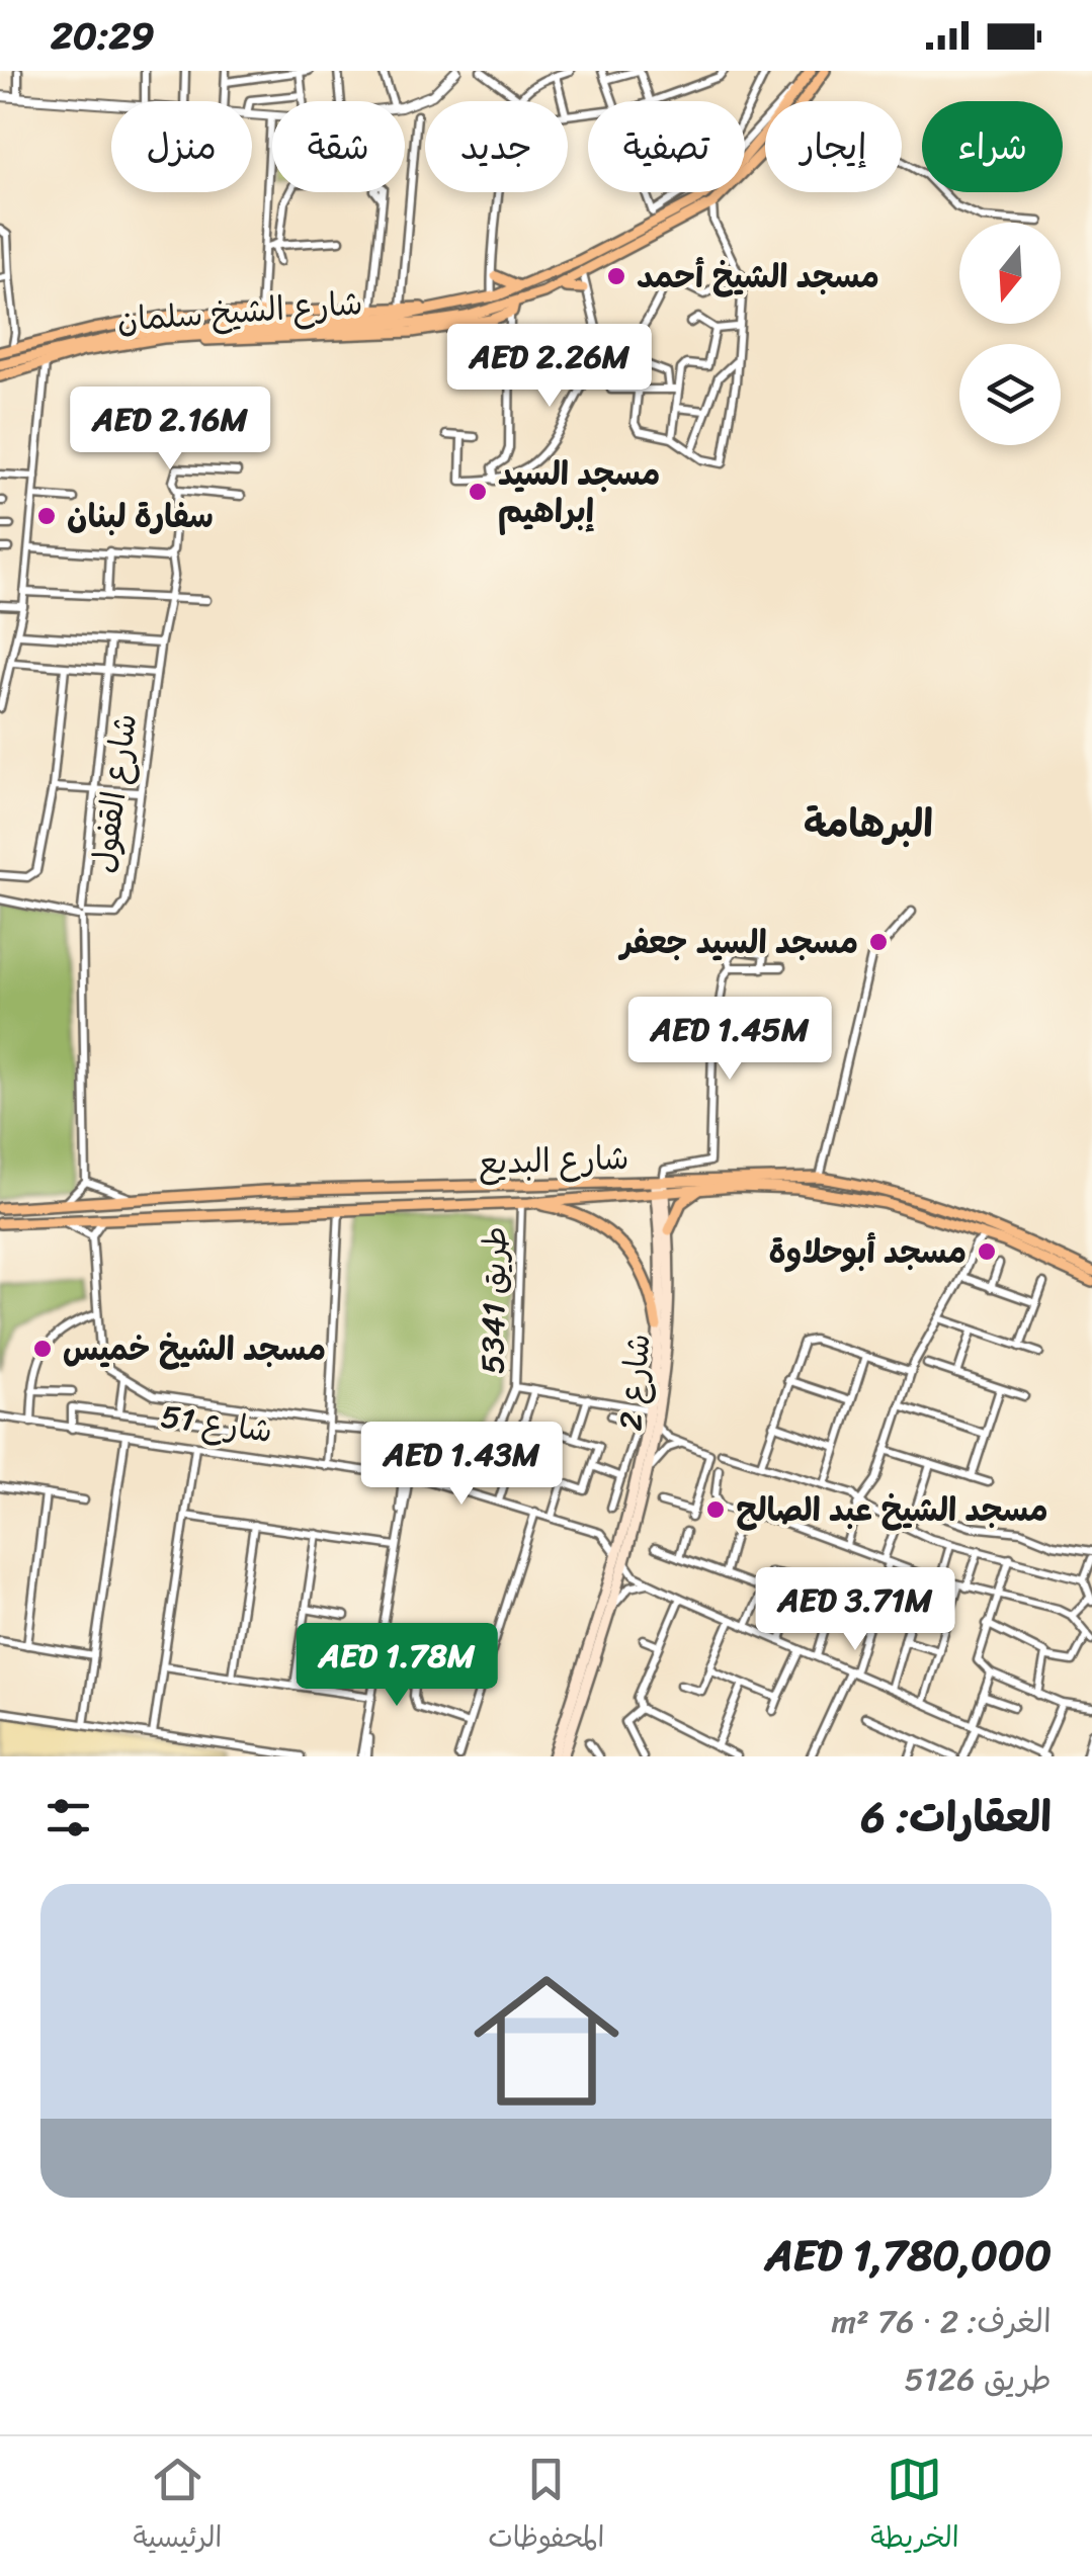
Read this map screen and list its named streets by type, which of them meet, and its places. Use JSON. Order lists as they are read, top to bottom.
{
  "streets": {
    "main road": ["شارع الشيخ سلمان", "شارع البديع", "شارع 2"],
    "street": ["شارع القفول", "طريق 5341", "شارع 51"]
  },
  "crossings": [
    ["شارع البديع", "طريق 5341"],
    ["شارع البديع", "شارع 2"],
    ["طريق 5341", "شارع 51"]
  ],
  "districts": ["البرهامة"],
  "places": [
    "مسجد الشيخ أحمد",
    "مسجد السيد إبراهيم",
    "سفارة لبنان",
    "مسجد السيد جعفر",
    "مسجد أبوحلاوة",
    "مسجد الشيخ خميس",
    "مسجد الشيخ عبد الصالح"
  ],
  "north": "bottom",
  "page": {
    "status": "20:29",
    "chip": [
      "شراء",
      "إيجار",
      "تصفية",
      "جديد",
      "شقة",
      "منزل"
    ],
    "price": [
      "AED 2.26M",
      "AED 2.16M",
      "AED 1.45M",
      "AED 1.43M",
      "AED 3.71M",
      "AED 1.78M"
    ],
    "heading": "العقارات: 6",
    "list": [
      {
        "name": "AED 1,780,000",
        "note": "الغرف: 2 · 76 m² · طريق 5126"
      }
    ],
    "tabs": ["الخريطة", "المحفوظات", "الرئيسية"]
  }
}
